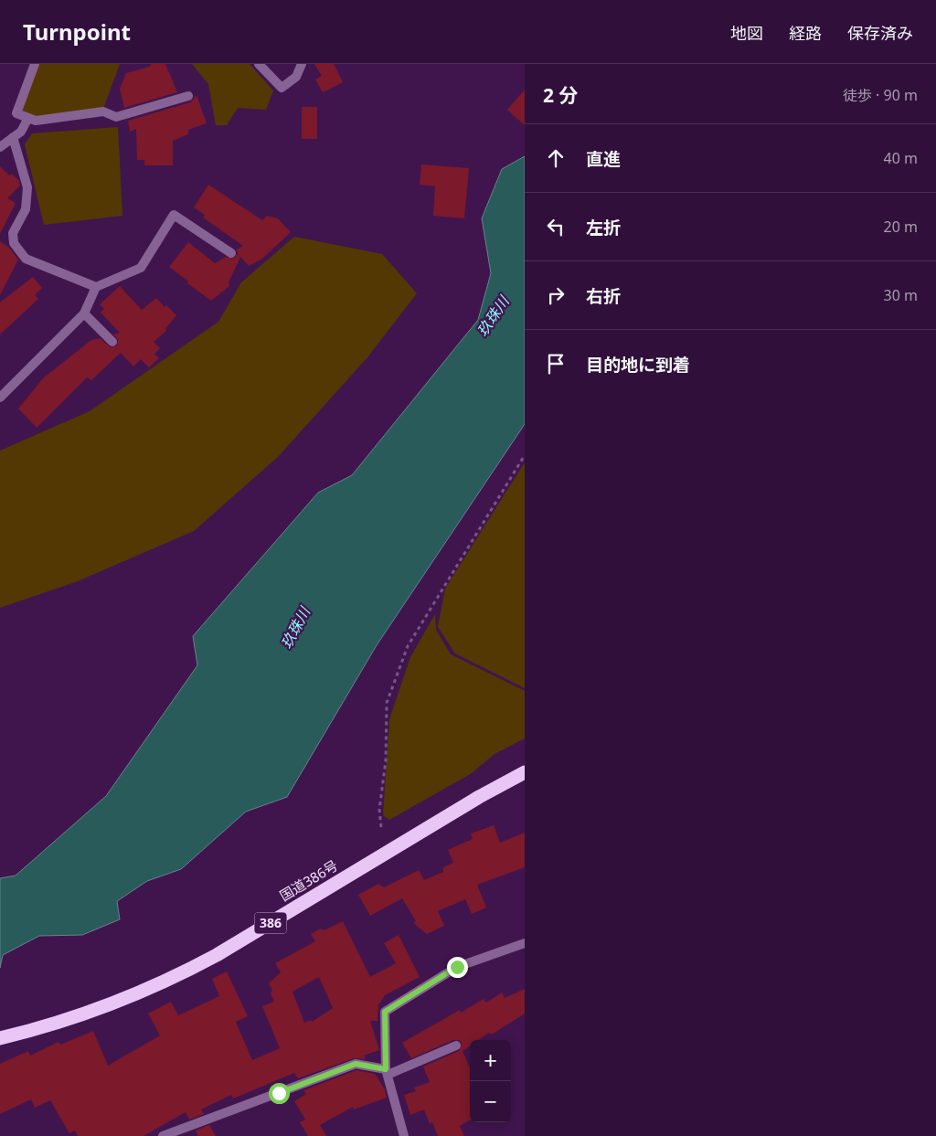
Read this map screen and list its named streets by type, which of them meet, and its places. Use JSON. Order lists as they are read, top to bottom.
{
  "streets": {
    "highway": ["国道386号", "386"]
  },
  "water": ["玖珠川"],
  "page": {
    "header": "Turnpoint",
    "nav": ["地図", "経路", "保存済み"],
    "heading": ["2 分", "徒歩 · 90 m"],
    "list": [
      ["直進", "40 m"],
      ["左折", "20 m"],
      ["右折", "30 m"],
      "目的地に到着"
    ],
    "map_buttons": ["+", "−"]
  }
}
